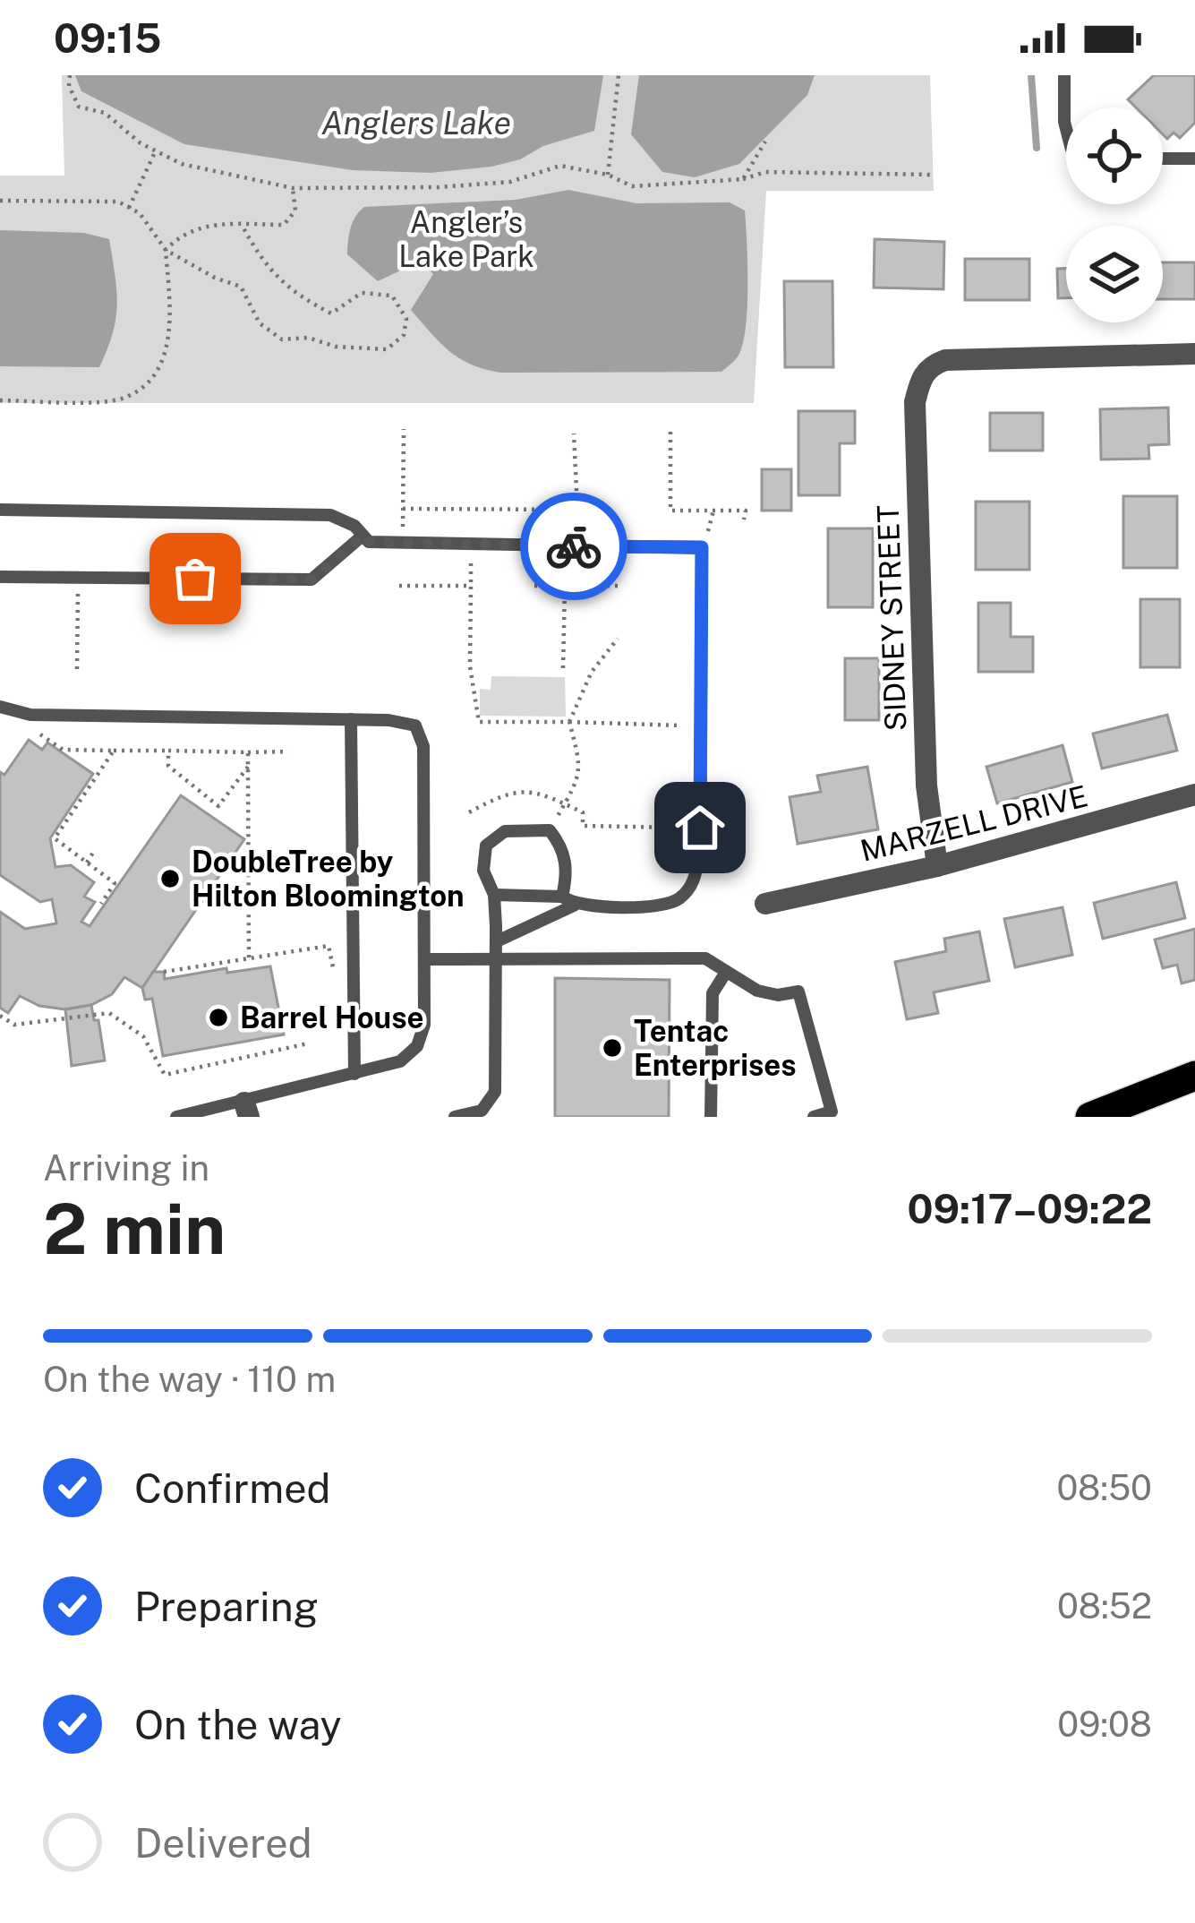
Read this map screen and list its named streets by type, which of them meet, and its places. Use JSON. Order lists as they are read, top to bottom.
{
  "streets": {
    "street": ["SIDNEY STREET", "MARZELL DRIVE"]
  },
  "crossings": [
    ["SIDNEY STREET", "MARZELL DRIVE"]
  ],
  "water": ["Anglers Lake"],
  "parks": ["Angler’s Lake Park"],
  "places": ["DoubleTree by Hilton Bloomington", "Barrel House", "Tentac Enterprises"],
  "page": {
    "status": "09:15",
    "heading": ["2 min", "Arriving in", "09:17–09:22"],
    "bar": "On the way · 110 m",
    "list": [
      ["Confirmed", "08:50"],
      ["Preparing", "08:52"],
      ["On the way", "09:08"],
      "Delivered"
    ]
  }
}
